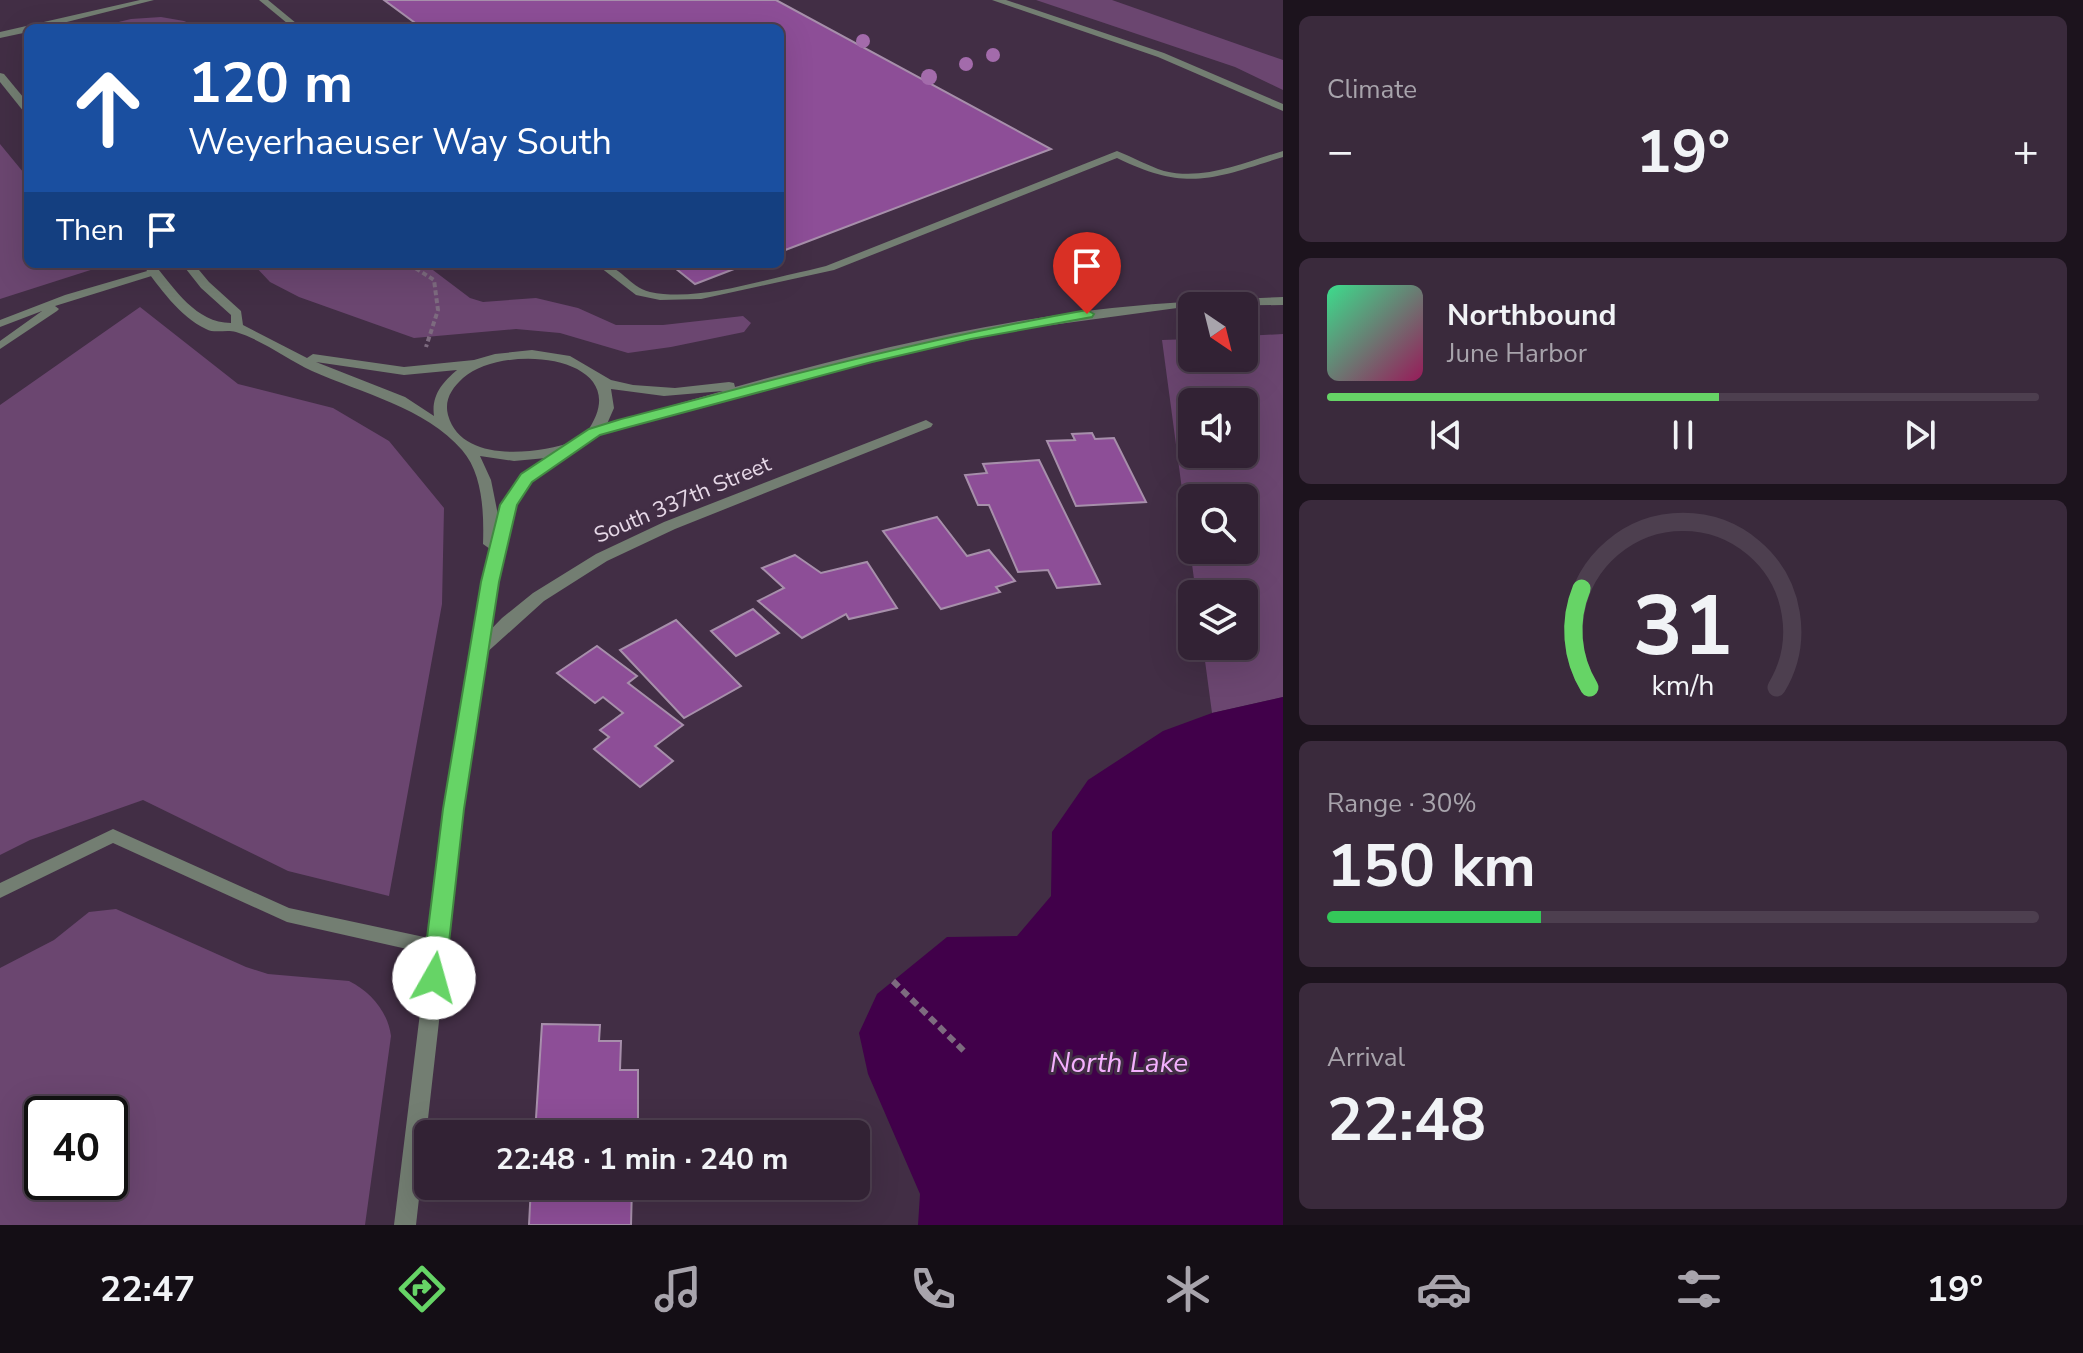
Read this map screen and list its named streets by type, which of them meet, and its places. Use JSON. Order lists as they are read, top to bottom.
{
  "streets": {
    "street": ["South 337th Street"]
  },
  "water": ["North Lake"],
  "north": "bottom right",
  "page": {
    "tile": [
      "Climate",
      ["Range · 30%", "150 km"],
      ["Arrival", "22:48"]
    ],
    "turn": ["120 m", "Weyerhaeuser Way South"],
    "heat": ["−", "19°", "+"],
    "then": "Then",
    "song": ["Northbound", "June Harbor"],
    "limit": "40",
    "trip": "22:48 · 1 min · 240 m",
    "tabs": ["22:47", "19°"],
    "gauge": ["31", "km/h"]
  }
}
